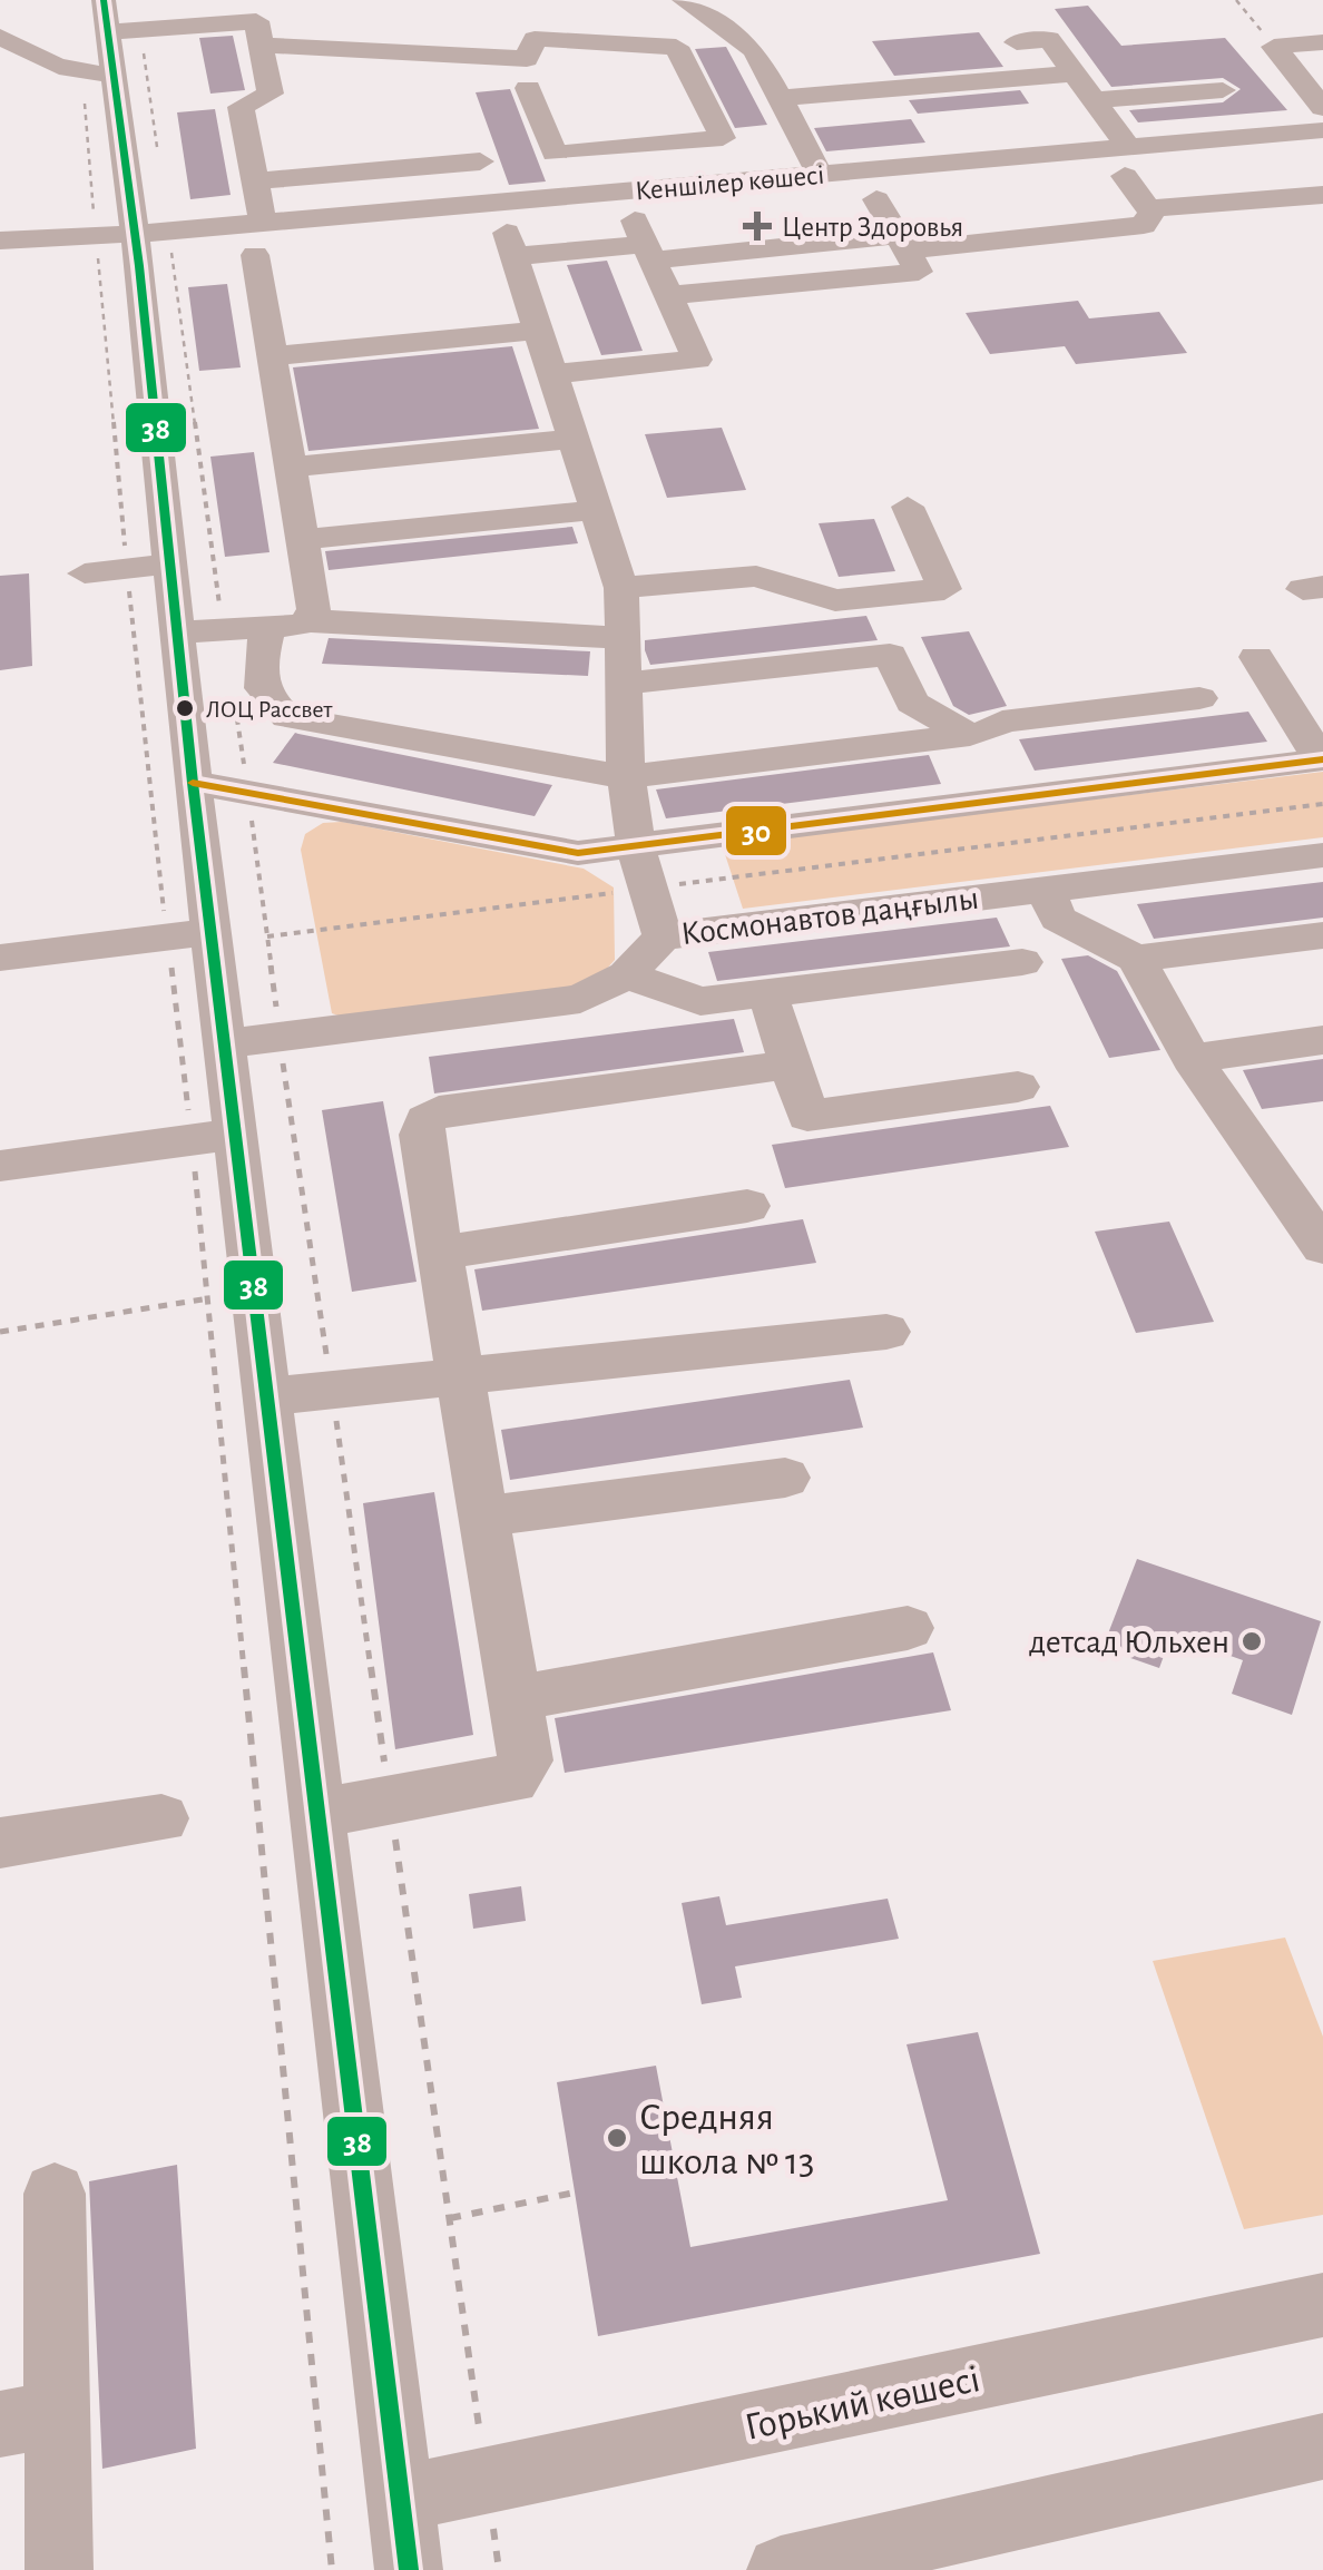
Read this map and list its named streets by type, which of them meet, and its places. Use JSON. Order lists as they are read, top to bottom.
{
  "streets": {
    "street": ["Кеншілер көшесі", "Космонавтов даңғылы", "Горький көшесі"]
  },
  "places": {
    "health": ["Центр Здоровья"],
    "other": ["ЛОЦ Рассвет", "детсад Юльхен", "Средняя школа № 13"]
  },
  "lines": ["transit line 38", "transit line 30"]
}
